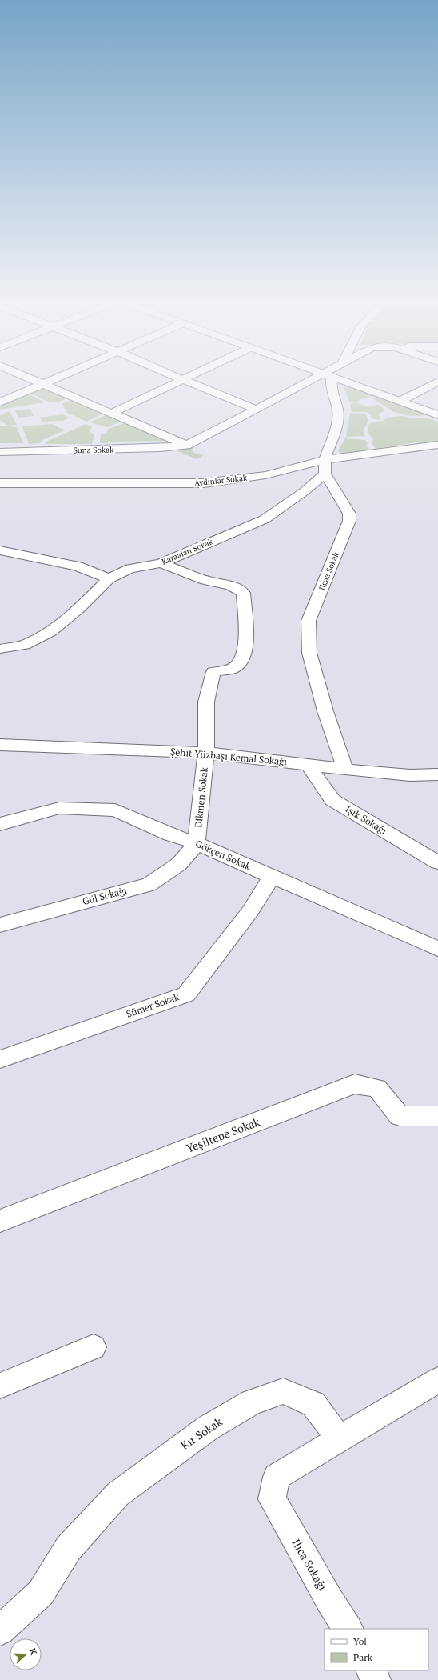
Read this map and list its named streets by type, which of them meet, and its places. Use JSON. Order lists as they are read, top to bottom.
{
  "streets": {
    "street": [
      "Suna Sokak",
      "Aydınlar Sokak",
      "Karaalan Sokak",
      "Ilgaz Sokak",
      "Şehit Yüzbaşı Kemal Sokağı",
      "Dikmen Sokak",
      "Işık Sokağı",
      "Gökçen Sokak",
      "Gül Sokağı",
      "Sümer Sokak",
      "Yeşiltepe Sokak",
      "Kır Sokak",
      "Ilıca Sokağı"
    ]
  },
  "crossings": [
    ["Karaalan Sokak", "Ilgaz Sokak"],
    ["Karaalan Sokak", "Dikmen Sokak"],
    ["Ilgaz Sokak", "Şehit Yüzbaşı Kemal Sokağı"],
    ["Şehit Yüzbaşı Kemal Sokağı", "Dikmen Sokak"],
    ["Şehit Yüzbaşı Kemal Sokağı", "Işık Sokağı"],
    ["Dikmen Sokak", "Gökçen Sokak"],
    ["Dikmen Sokak", "Gül Sokağı"],
    ["Gökçen Sokak", "Gül Sokağı"],
    ["Gökçen Sokak", "Sümer Sokak"],
    ["Kır Sokak", "Ilıca Sokağı"]
  ],
  "legend": ["Yol", "Park"],
  "north": "right"
}
